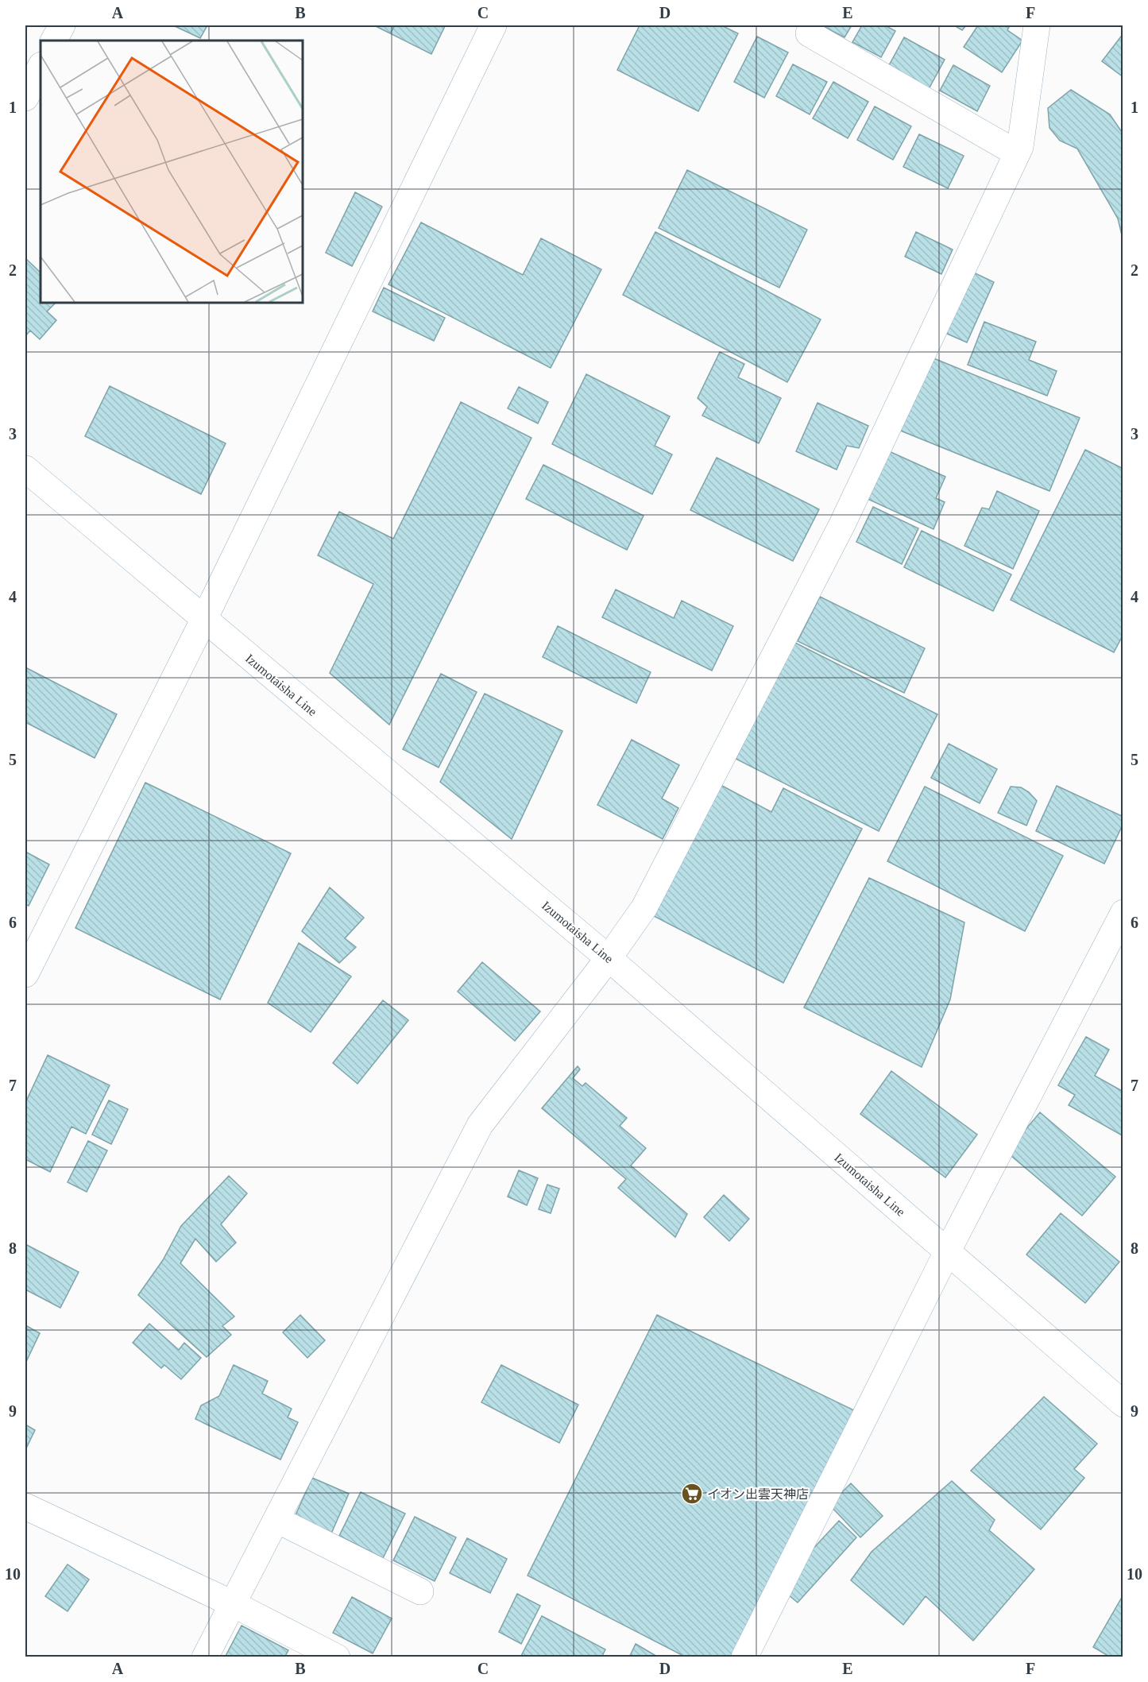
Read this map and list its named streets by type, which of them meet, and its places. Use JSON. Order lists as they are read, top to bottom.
{
  "streets": {
    "street": ["Izumotaisha Line"]
  },
  "places": {
    "supermarket": ["イオン出雲天神店"]
  },
  "grid": {
    "columns": [
      "A",
      "B",
      "C",
      "D",
      "E",
      "F"
    ],
    "rows": [
      "1",
      "2",
      "3",
      "4",
      "5",
      "6",
      "7",
      "8",
      "9",
      "10"
    ]
  }
}
